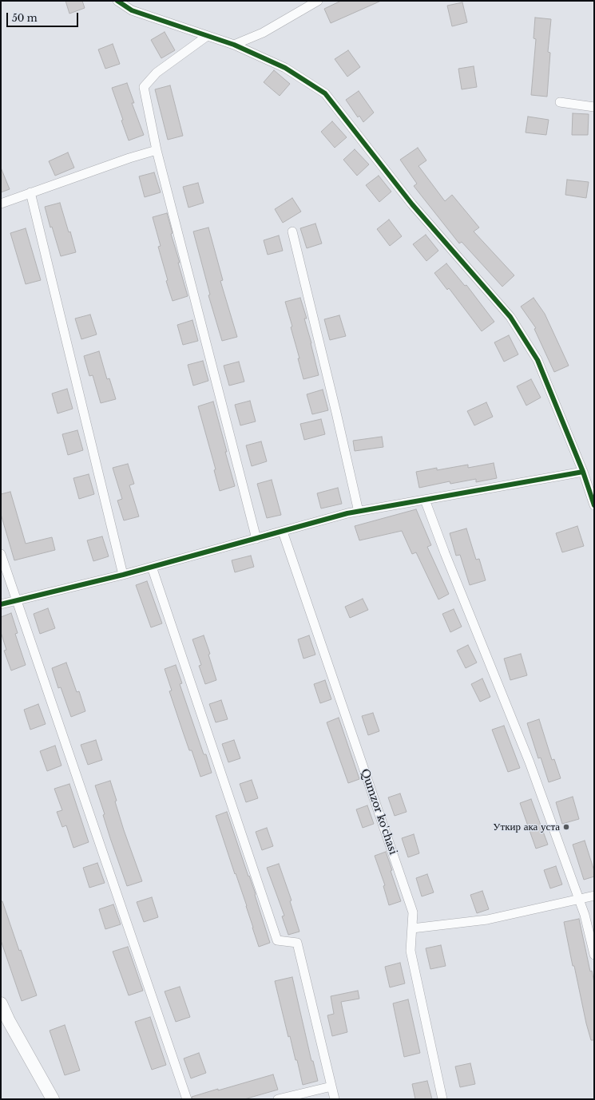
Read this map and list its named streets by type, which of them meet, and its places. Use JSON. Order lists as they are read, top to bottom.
{
  "streets": {
    "street": ["Qumzor ko'chasi"]
  },
  "places": ["Уткир ака уста"],
  "scale_bar": "50 m"
}
